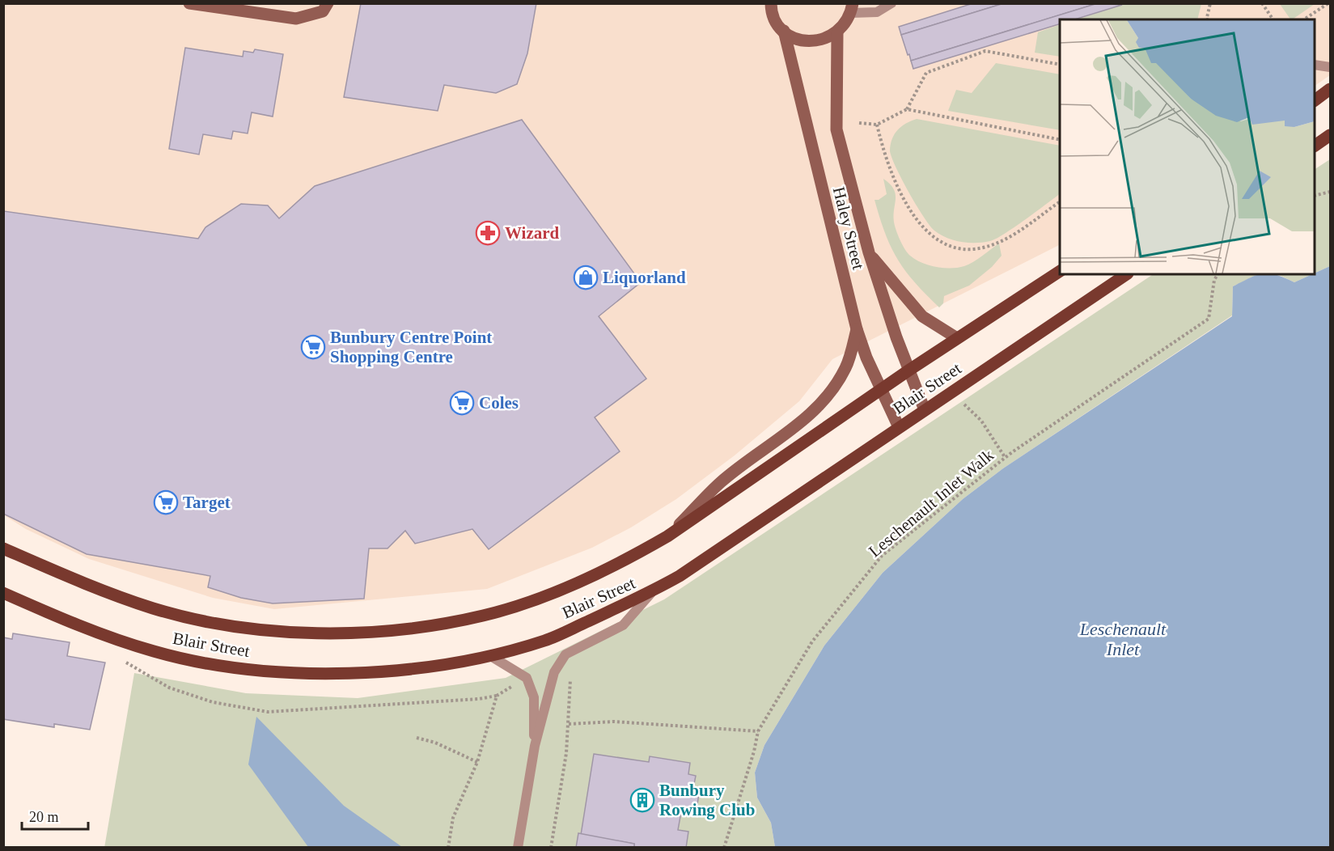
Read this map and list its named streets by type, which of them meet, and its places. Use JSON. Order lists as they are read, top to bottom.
{
  "streets": {
    "main road": ["Blair Street"],
    "street": ["Haley Street"],
    "path": ["Leschenault Inlet Walk"]
  },
  "crossings": [
    ["Haley Street", "Blair Street"]
  ],
  "water": ["Leschenault Inlet"],
  "places": {
    "pharmacy": ["Wizard"],
    "shop": ["Liquorland"],
    "supermarket": ["Bunbury Centre Point Shopping Centre", "Coles", "Target"],
    "building": ["Bunbury Rowing Club"]
  },
  "scale_bar": "20 m"
}
